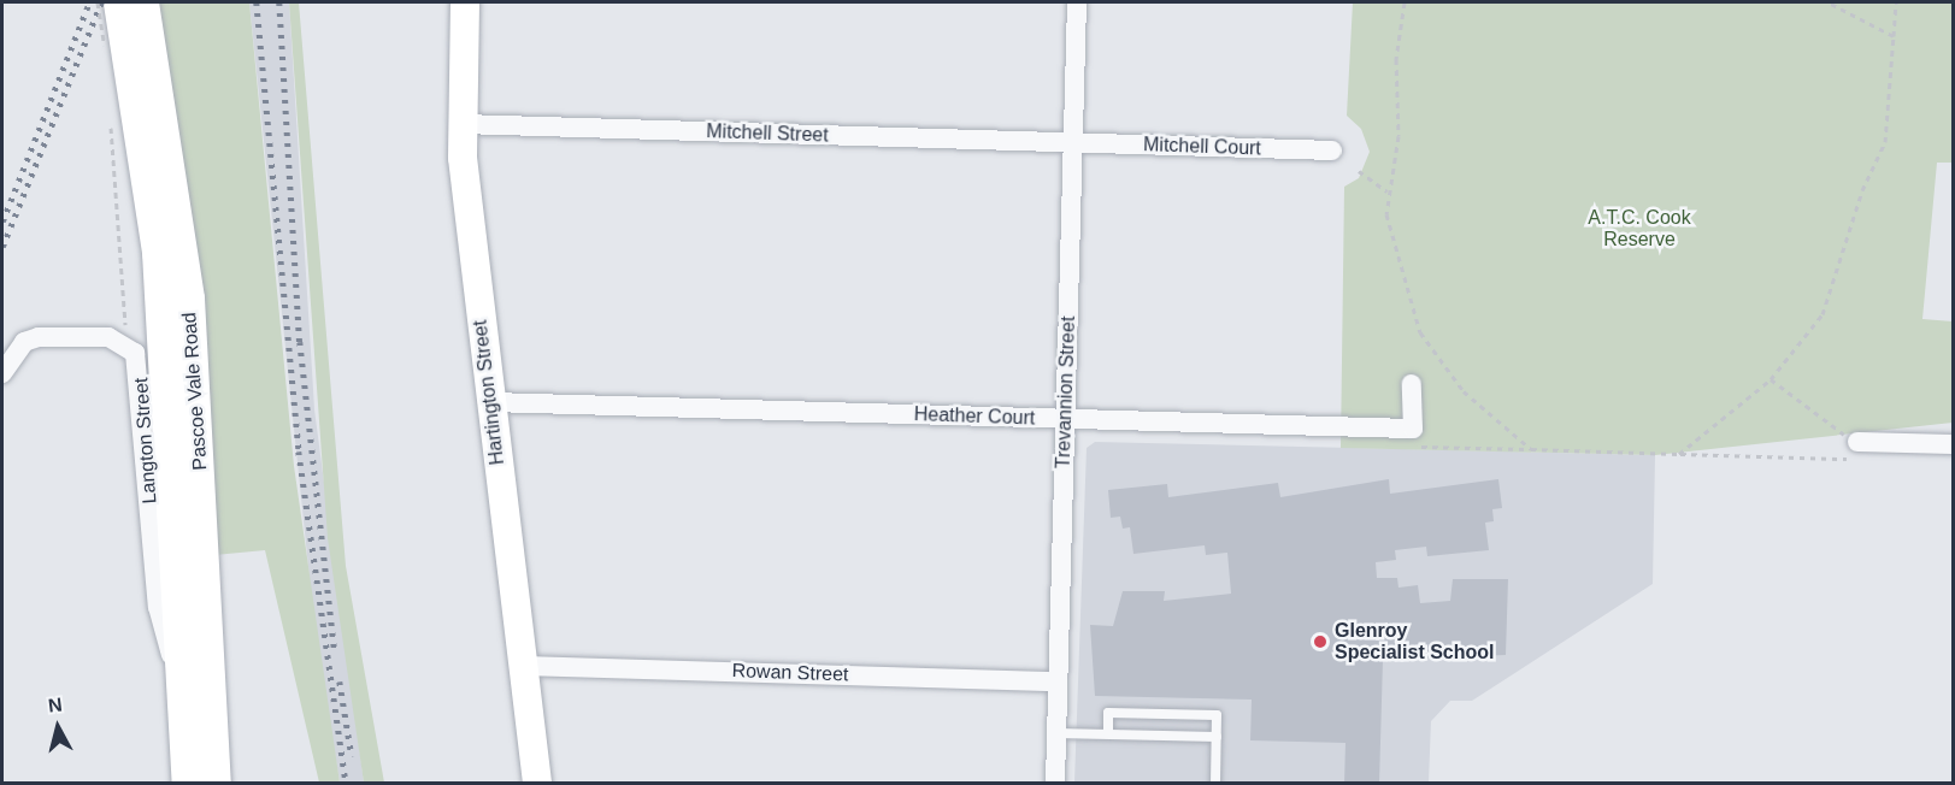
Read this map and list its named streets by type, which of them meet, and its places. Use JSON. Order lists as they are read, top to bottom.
{
  "streets": {
    "main road": ["Pascoe Vale Road"],
    "street": [
      "Mitchell Street",
      "Mitchell Court",
      "Hartington Street",
      "Trevannion Street",
      "Heather Court",
      "Langton Street",
      "Rowan Street"
    ]
  },
  "crossings": [
    ["Mitchell Street", "Mitchell Court"],
    ["Mitchell Street", "Hartington Street"],
    ["Mitchell Street", "Trevannion Street"],
    ["Mitchell Court", "Trevannion Street"],
    ["Pascoe Vale Road", "Langton Street"],
    ["Hartington Street", "Heather Court"],
    ["Hartington Street", "Rowan Street"],
    ["Trevannion Street", "Heather Court"],
    ["Trevannion Street", "Rowan Street"]
  ],
  "parks": ["A.T.C. Cook Reserve"],
  "places": ["Glenroy Specialist School"],
  "north": "top"
}
